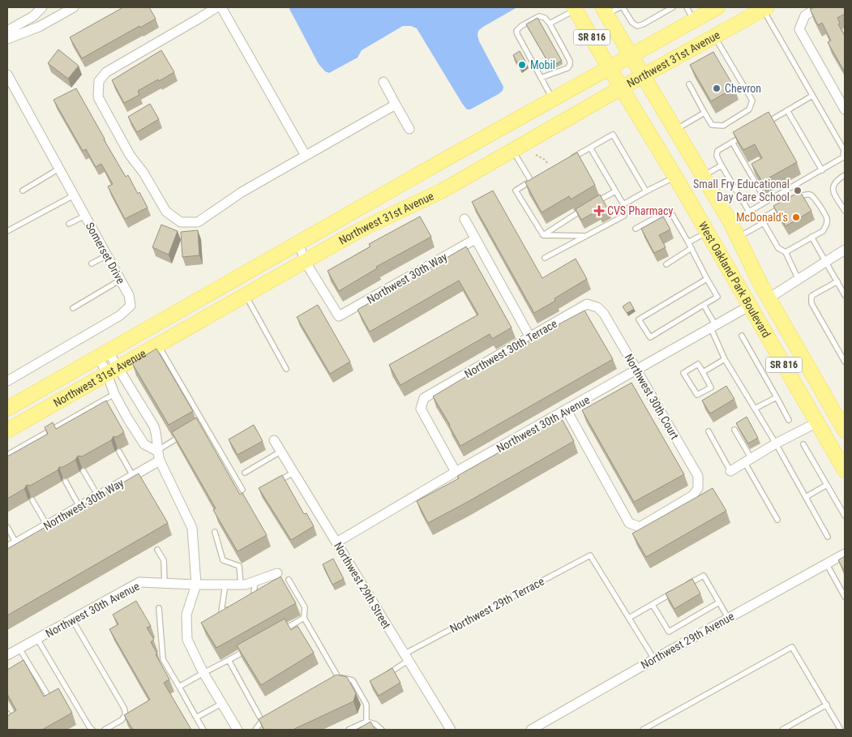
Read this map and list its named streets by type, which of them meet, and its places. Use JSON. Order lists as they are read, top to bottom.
{
  "streets": {
    "main road": ["SR 816", "Northwest 31st Avenue", "West Oakland Park Boulevard"],
    "street": [
      "Somerset Drive",
      "Northwest 30th Way",
      "Northwest 30th Terrace",
      "Northwest 30th Court",
      "Northwest 30th Avenue",
      "Northwest 29th Street",
      "Northwest 29th Avenue"
    ],
    "lane": ["Northwest 29th Terrace"]
  },
  "crossings": [
    ["Northwest 31st Avenue", "Northwest 30th Way"],
    ["Northwest 31st Avenue", "West Oakland Park Boulevard"],
    ["West Oakland Park Boulevard", "Northwest 30th Avenue"],
    ["Northwest 30th Terrace", "Northwest 30th Court"],
    ["Northwest 30th Terrace", "Northwest 30th Avenue"],
    ["Northwest 30th Court", "Northwest 30th Avenue"],
    ["Northwest 30th Avenue", "Northwest 29th Street"],
    ["Northwest 29th Street", "Northwest 29th Terrace"]
  ],
  "places": {
    "other": [
      "Mobil",
      "Chevron",
      "Small Fry Educational Day Care School",
      "McDonald's"
    ],
    "health": ["CVS Pharmacy"]
  }
}
